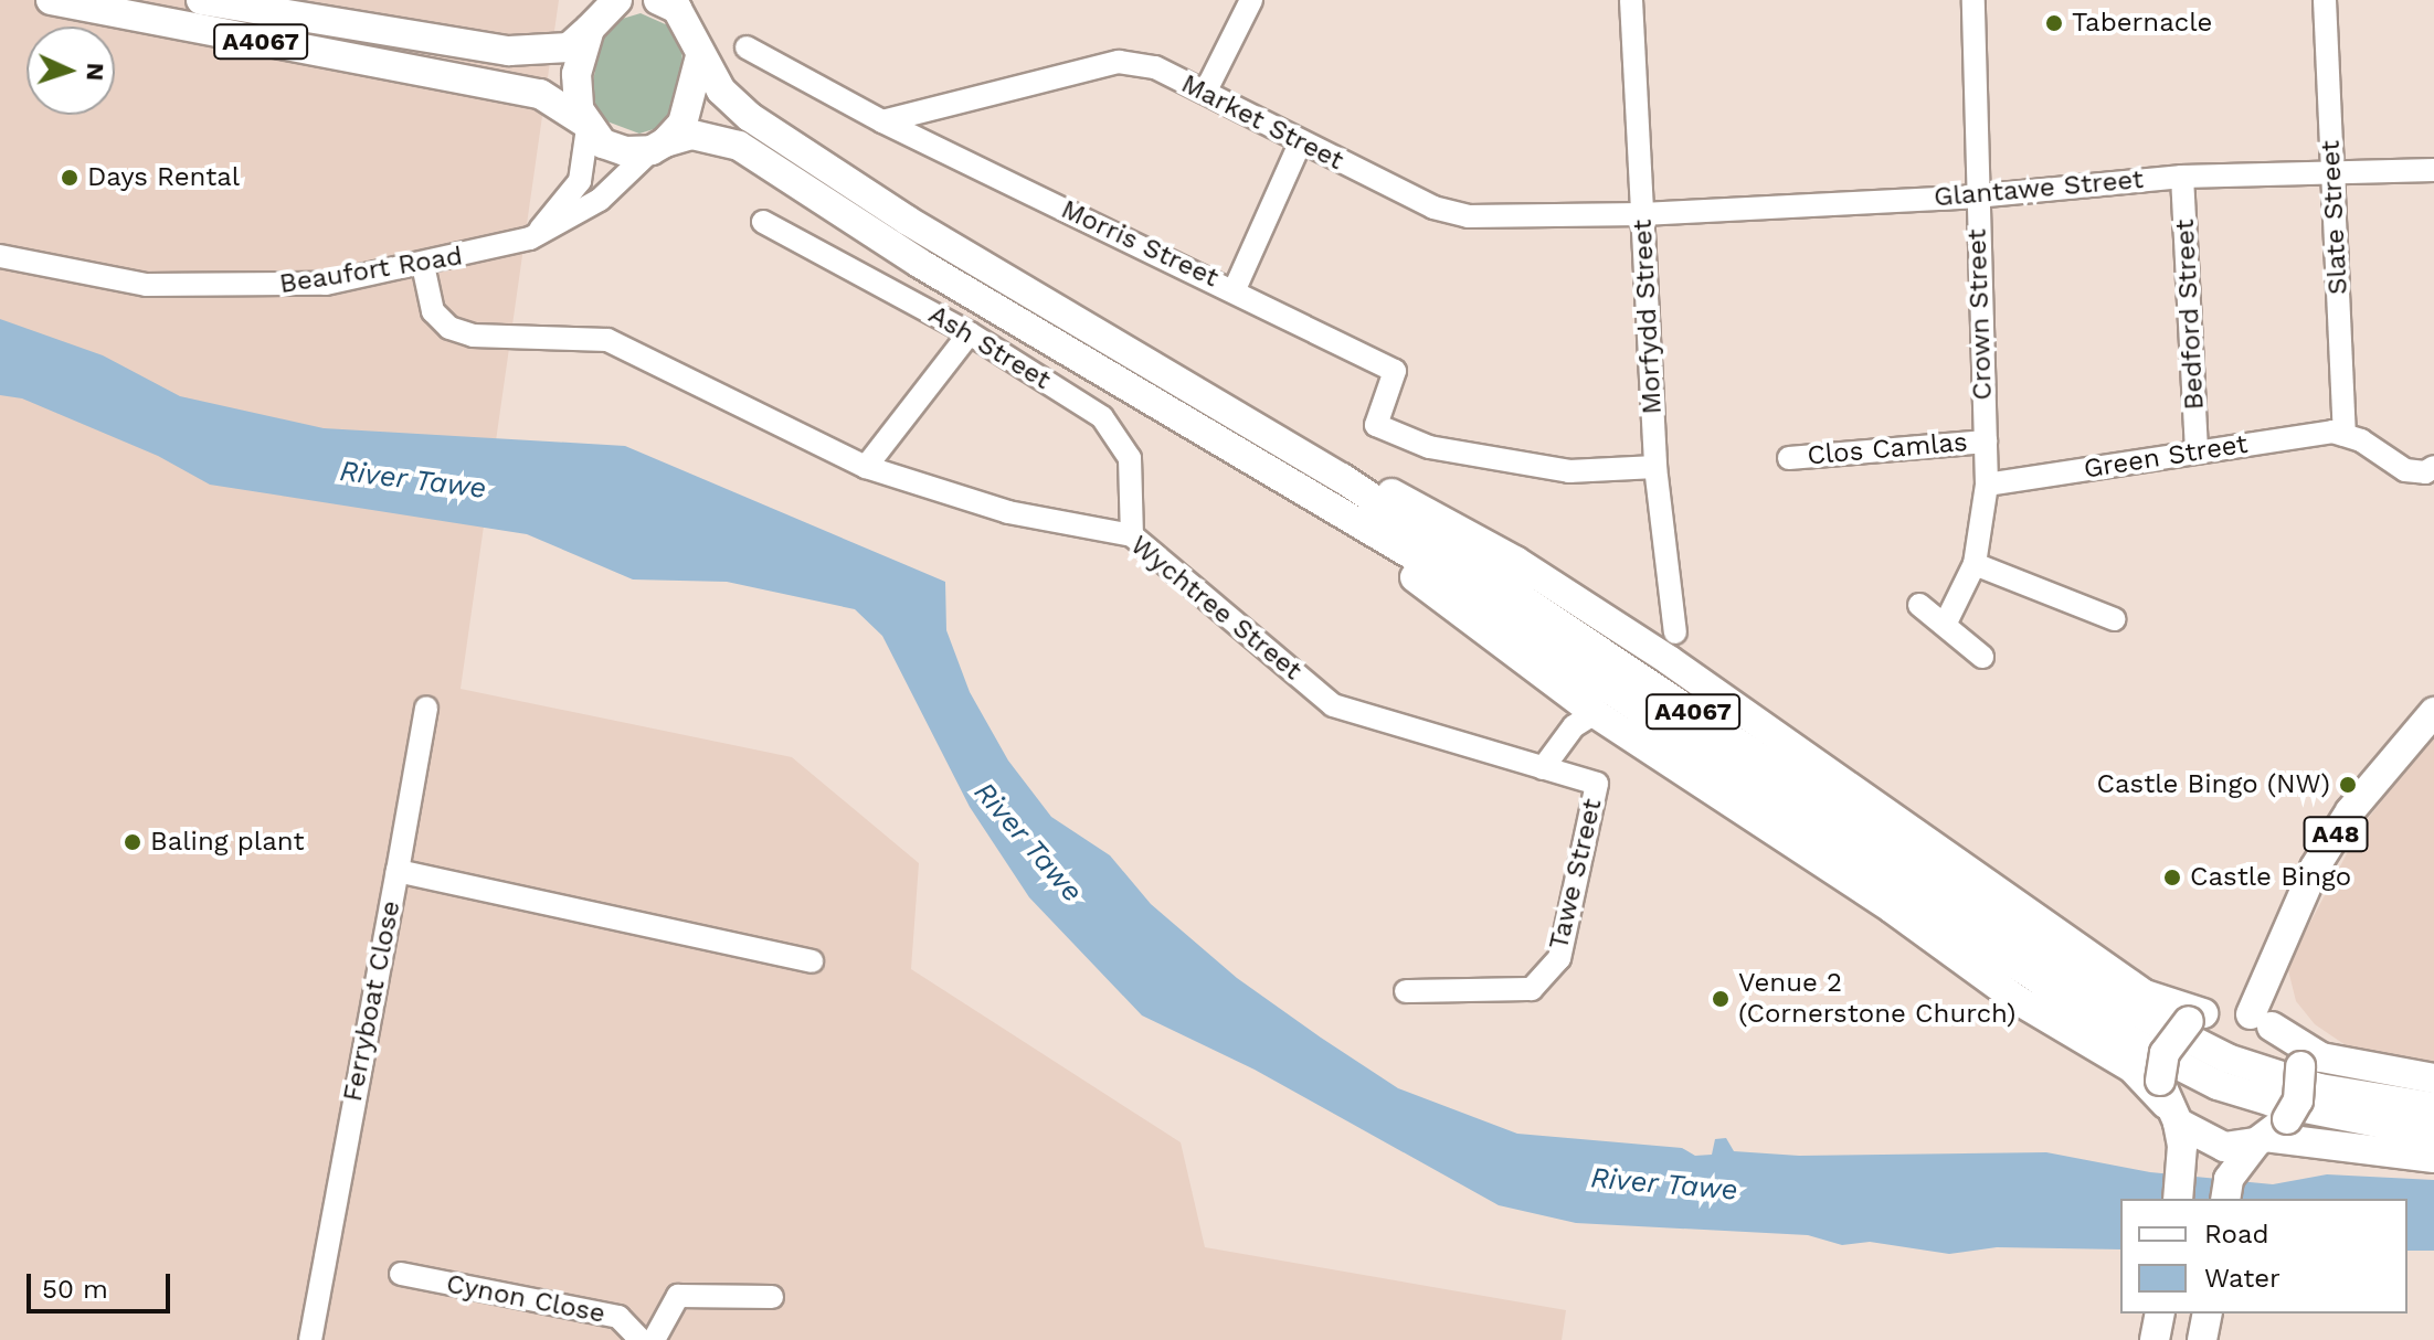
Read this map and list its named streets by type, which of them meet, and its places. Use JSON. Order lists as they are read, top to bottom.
{
  "streets": {
    "main road": ["A4067", "A48"],
    "street": [
      "Market Street",
      "Glantawe Street",
      "Slate Street",
      "Morris Street",
      "Beaufort Road",
      "Crown Street",
      "Bedford Street",
      "Morfydd Street",
      "Ash Street",
      "Clos Camlas",
      "Green Street",
      "Wychtree Street",
      "Tawe Street",
      "Ferryboat Close",
      "Cynon Close"
    ]
  },
  "crossings": [
    ["A4067", "Beaufort Road"],
    ["Market Street", "Glantawe Street"],
    ["Market Street", "Morris Street"],
    ["Market Street", "Morfydd Street"],
    ["Glantawe Street", "Slate Street"],
    ["Glantawe Street", "Crown Street"],
    ["Glantawe Street", "Bedford Street"],
    ["Glantawe Street", "Morfydd Street"],
    ["Slate Street", "Green Street"],
    ["Morris Street", "Morfydd Street"],
    ["Beaufort Road", "Wychtree Street"],
    ["Crown Street", "Clos Camlas"],
    ["Crown Street", "Green Street"],
    ["Bedford Street", "Green Street"],
    ["Ash Street", "Wychtree Street"],
    ["Wychtree Street", "Tawe Street"]
  ],
  "water": ["River Tawe"],
  "places": [
    "Tabernacle",
    "Days Rental",
    "Castle Bingo (NW)",
    "Baling plant",
    "Castle Bingo",
    "Venue 2 (Cornerstone Church)"
  ],
  "legend": ["Road", "Water"],
  "scale_bar": "50 m",
  "north": "right"
}
